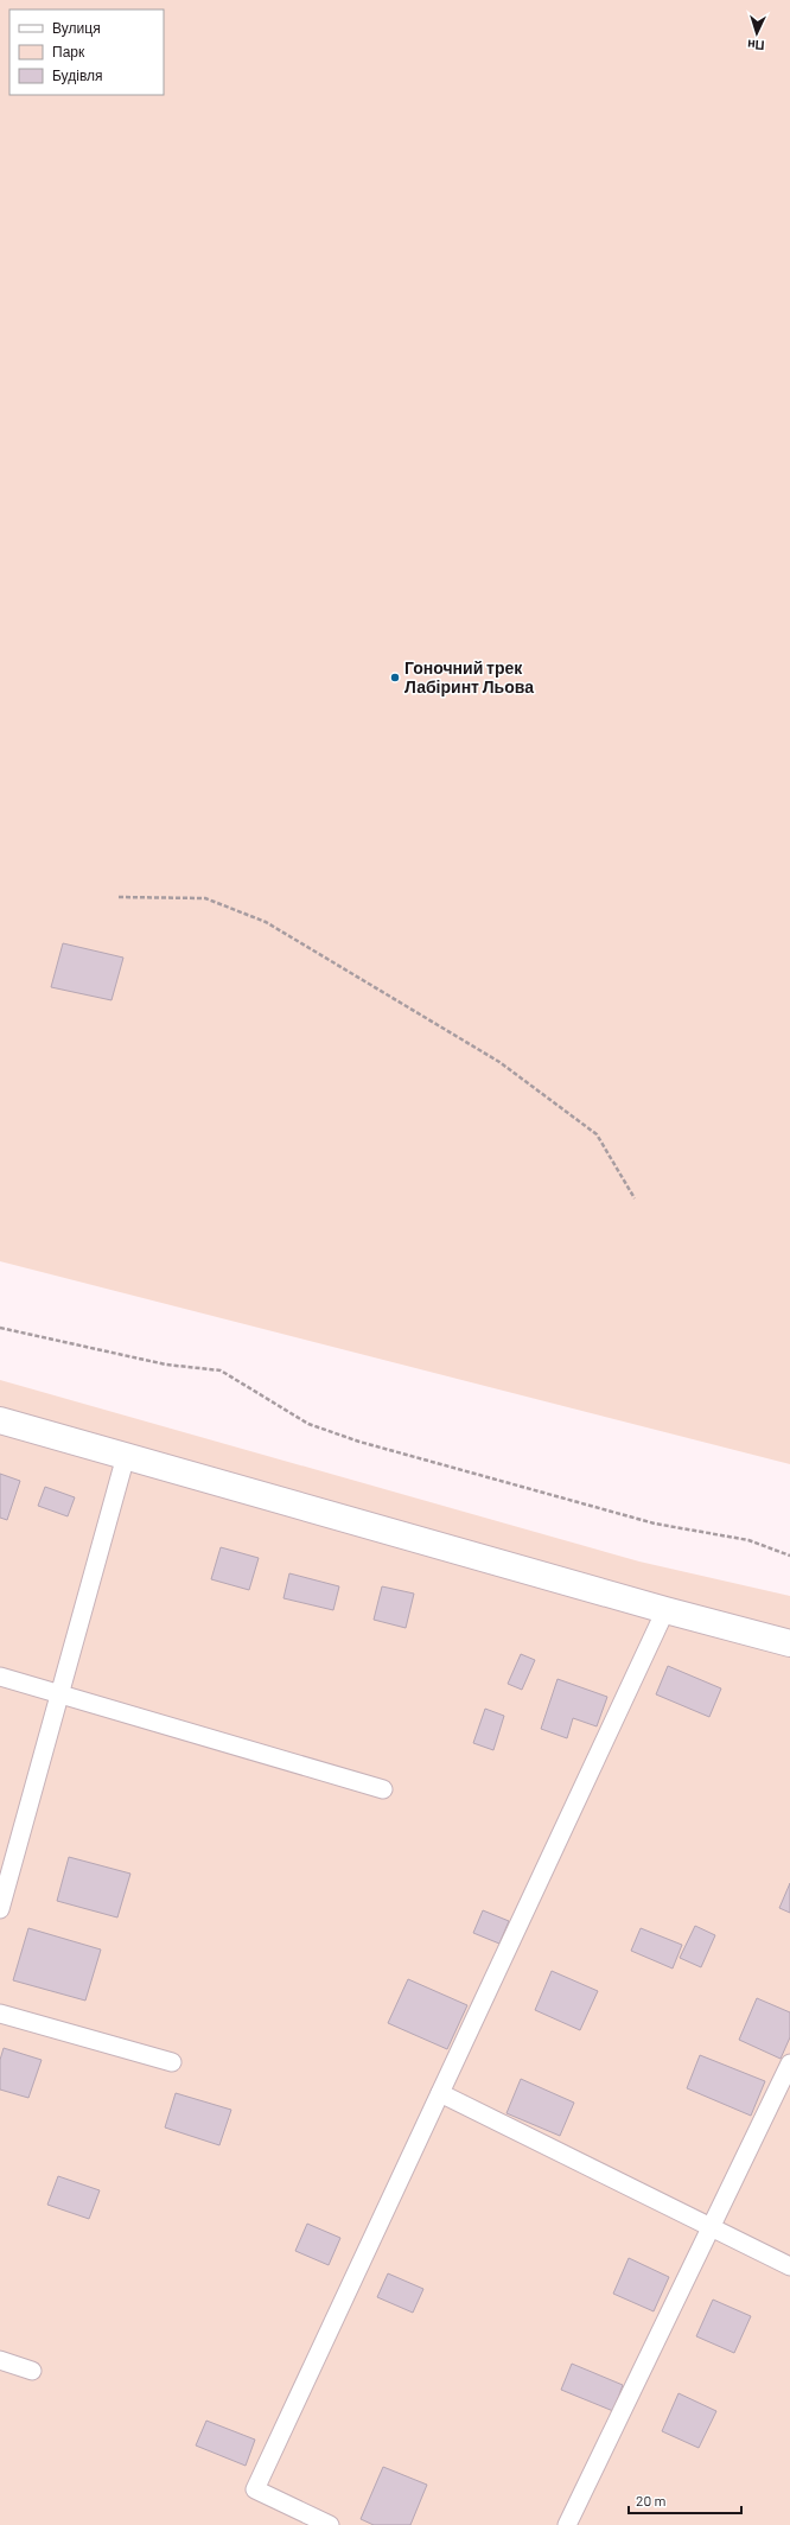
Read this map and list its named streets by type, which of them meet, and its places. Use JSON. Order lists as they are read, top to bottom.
{
  "places": ["Гоночний трек Лабіринт Льова"],
  "legend": ["Вулиця", "Парк", "Будівля"],
  "scale_bar": "20 m",
  "north": "bottom"
}
